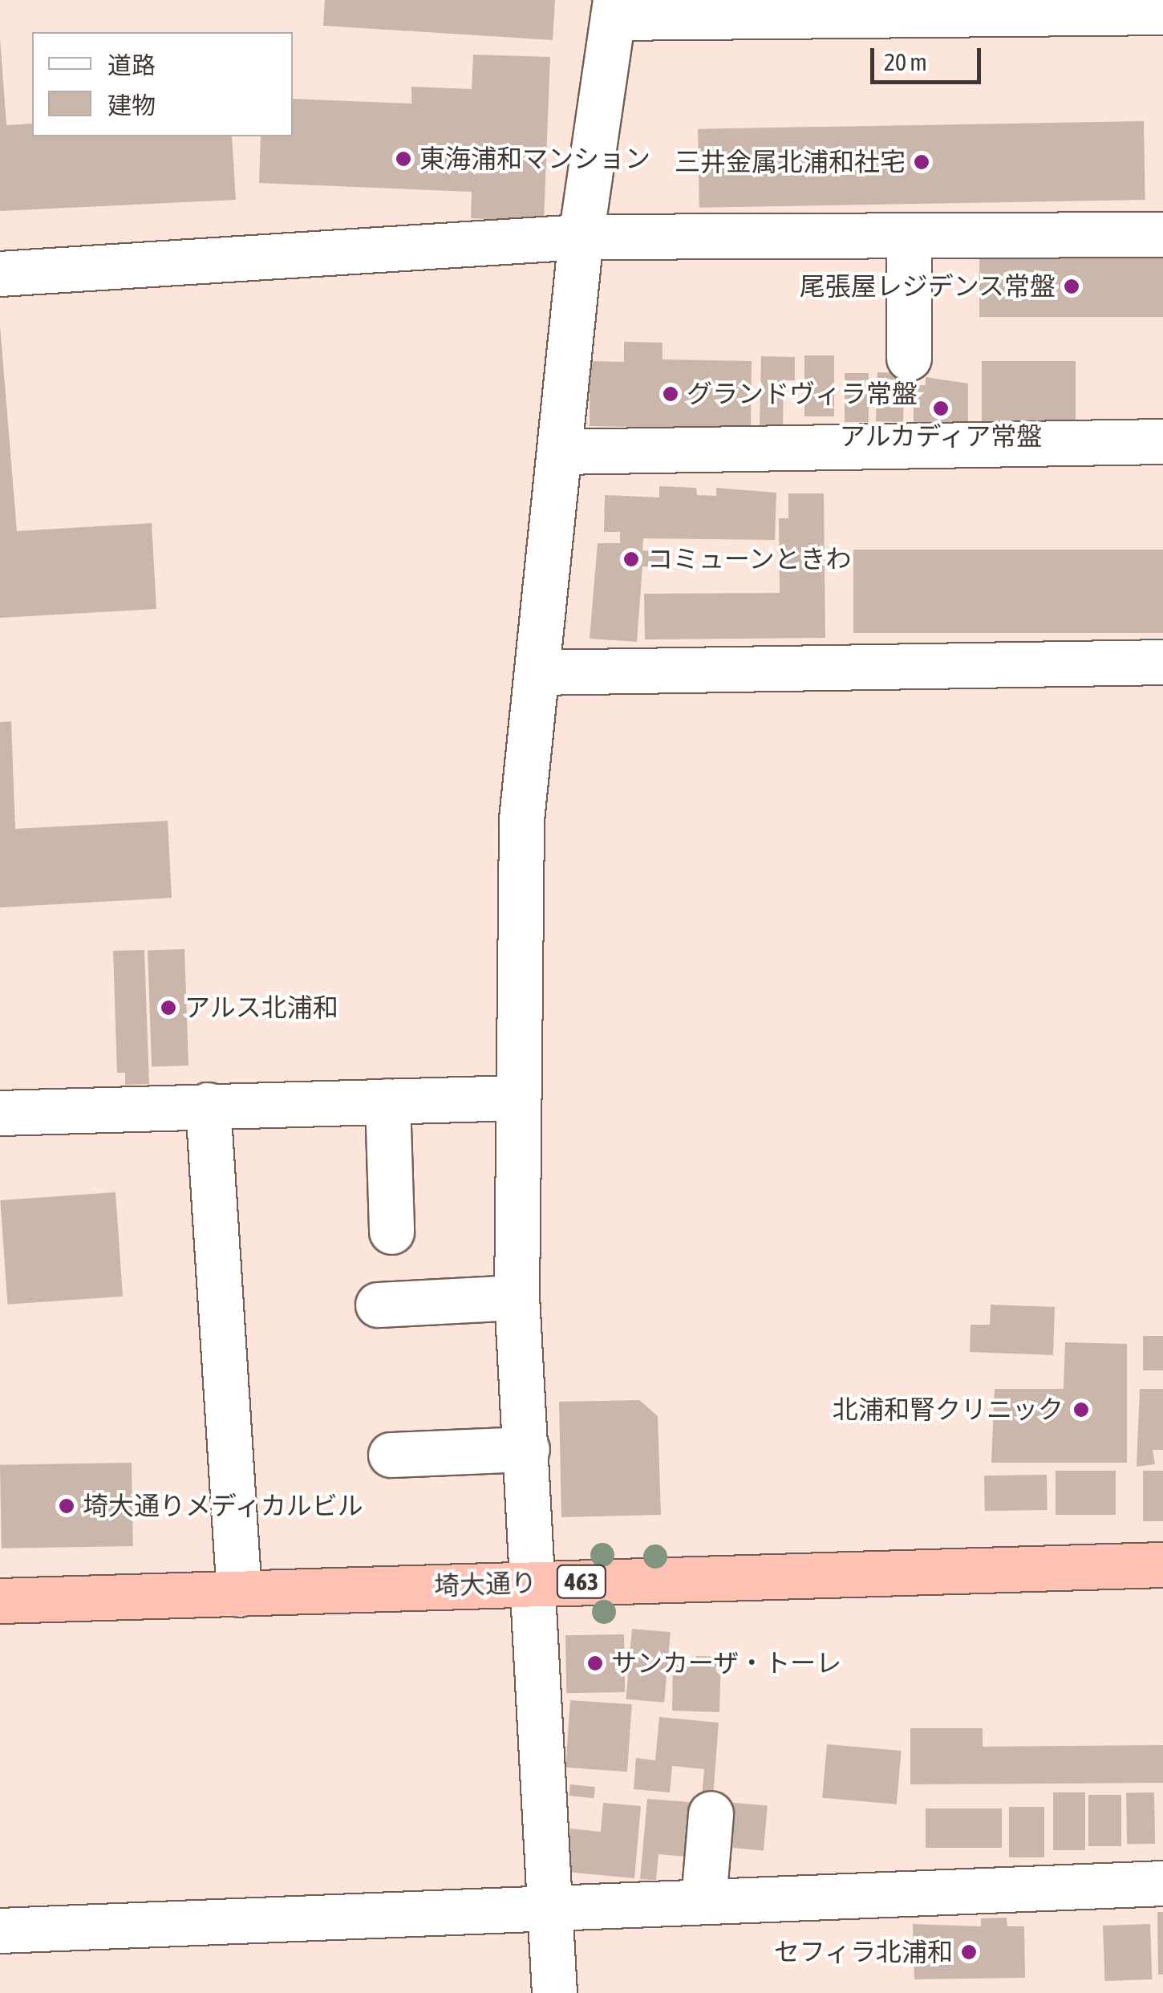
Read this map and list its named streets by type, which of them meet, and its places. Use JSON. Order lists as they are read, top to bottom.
{
  "streets": {
    "highway": ["463", "埼大通り"]
  },
  "places": [
    "東海浦和マンション",
    "三井金属北浦和社宅",
    "尾張屋レジデンス常盤",
    "グランドヴィラ常盤",
    "アルカディア常盤",
    "コミューンときわ",
    "アルス北浦和",
    "北浦和腎クリニック",
    "埼大通りメディカルビル",
    "サンカーザ・トーレ",
    "セフィラ北浦和"
  ],
  "legend": ["道路", "建物"],
  "scale_bar": "20 m"
}
